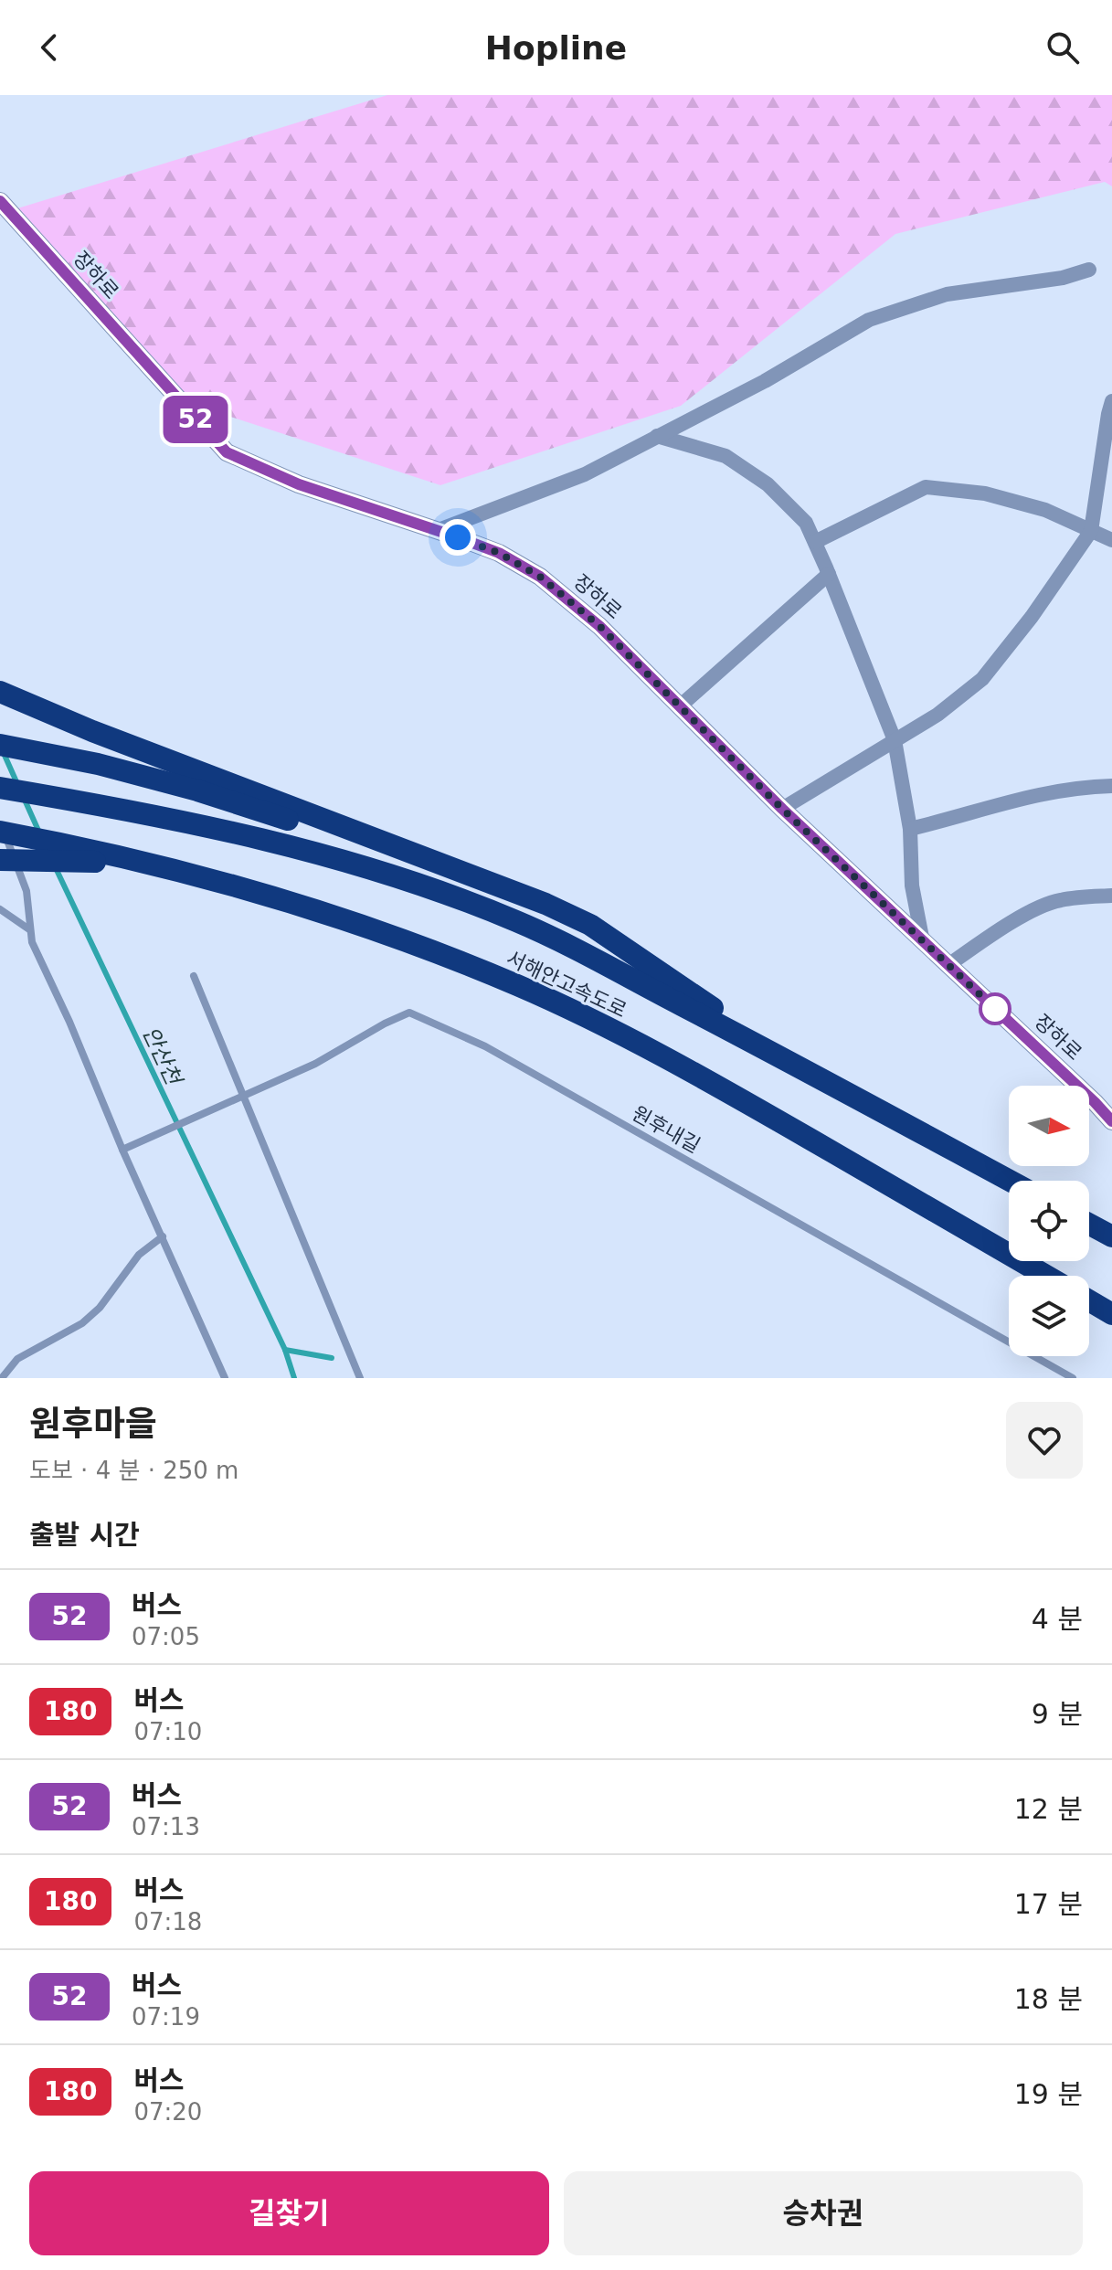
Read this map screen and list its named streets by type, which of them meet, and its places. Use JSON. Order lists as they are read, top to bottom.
{
  "streets": {
    "highway": ["서해안고속도로"],
    "street": ["장하로"],
    "lane": ["원후내길"]
  },
  "water": ["안산천"],
  "lines": ["bus line 52"],
  "north": "right",
  "page": {
    "header": "Hopline",
    "on_map": "52",
    "heading": [
      ["원후마을", "도보 · 4 분 · 250 m"],
      "출발 시간"
    ],
    "list": [
      {
        "mark": "52",
        "name": "버스",
        "note": "07:05",
        "value": "4 분"
      },
      {
        "mark": "180",
        "name": "버스",
        "note": "07:10",
        "value": "9 분"
      },
      {
        "mark": "52",
        "name": "버스",
        "note": "07:13",
        "value": "12 분"
      },
      {
        "mark": "180",
        "name": "버스",
        "note": "07:18",
        "value": "17 분"
      },
      {
        "mark": "52",
        "name": "버스",
        "note": "07:19",
        "value": "18 분"
      },
      {
        "mark": "180",
        "name": "버스",
        "note": "07:20",
        "value": "19 분"
      }
    ],
    "buttons": ["길찾기", "승차권"]
  }
}
